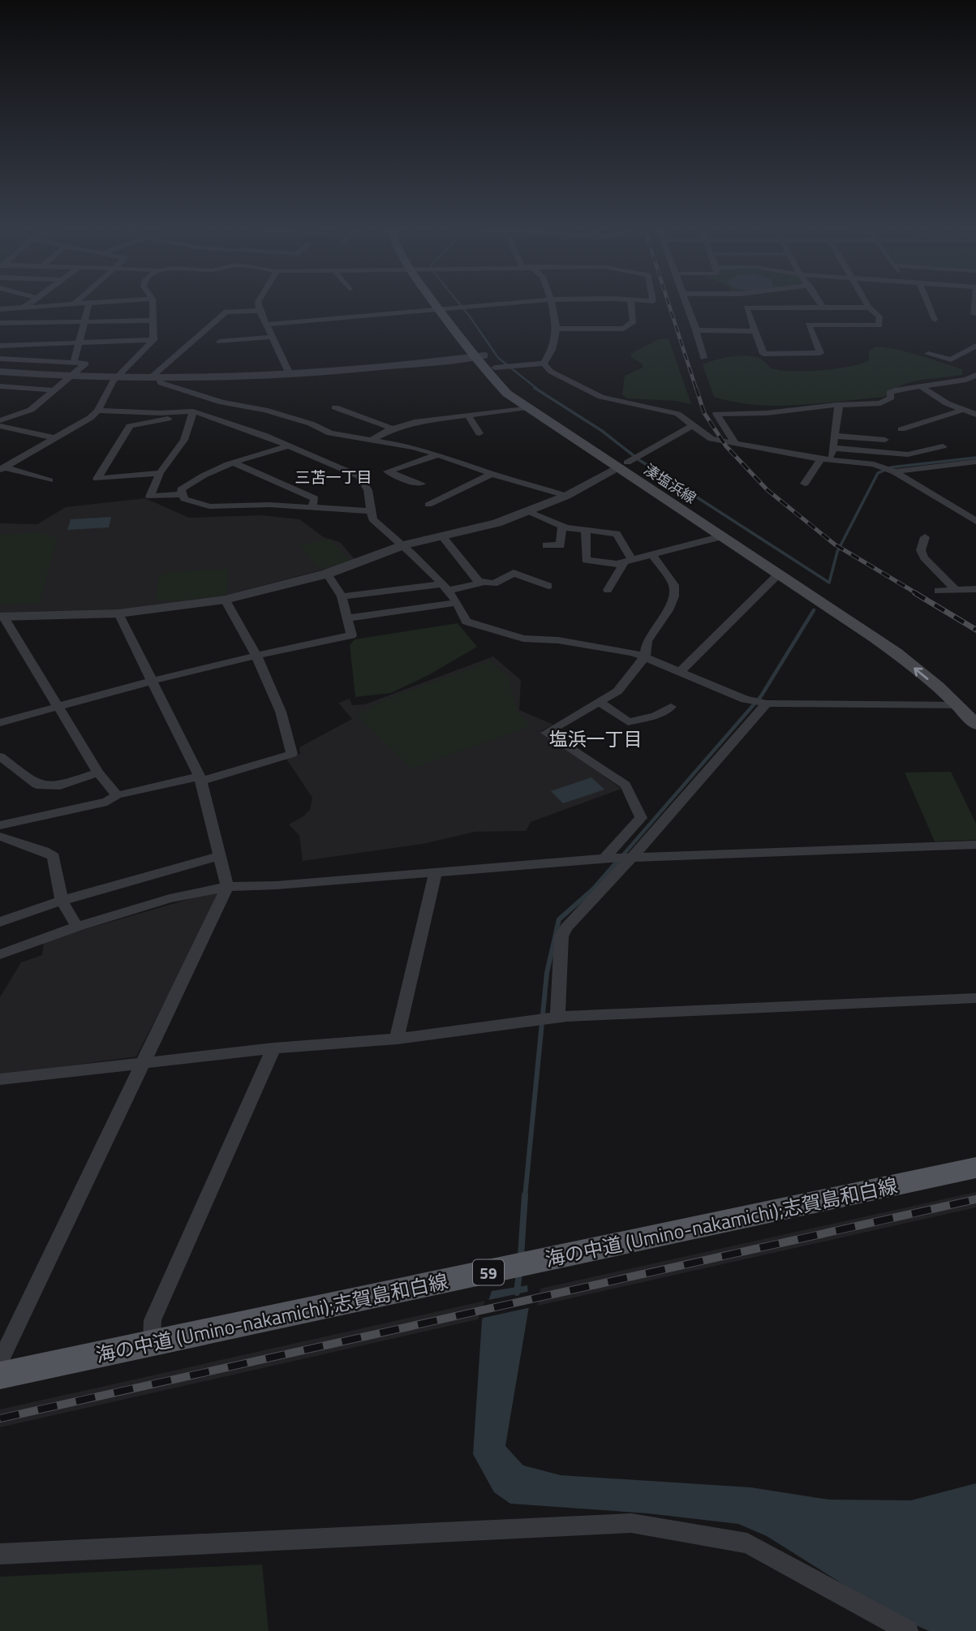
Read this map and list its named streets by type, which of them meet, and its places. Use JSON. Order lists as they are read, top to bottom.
{
  "streets": {
    "main road": ["湊塩浜線", "海の中道 (Umino-nakamichi);志賀島和白線", "59"]
  },
  "districts": ["三苫一丁目", "塩浜一丁目"]
}
